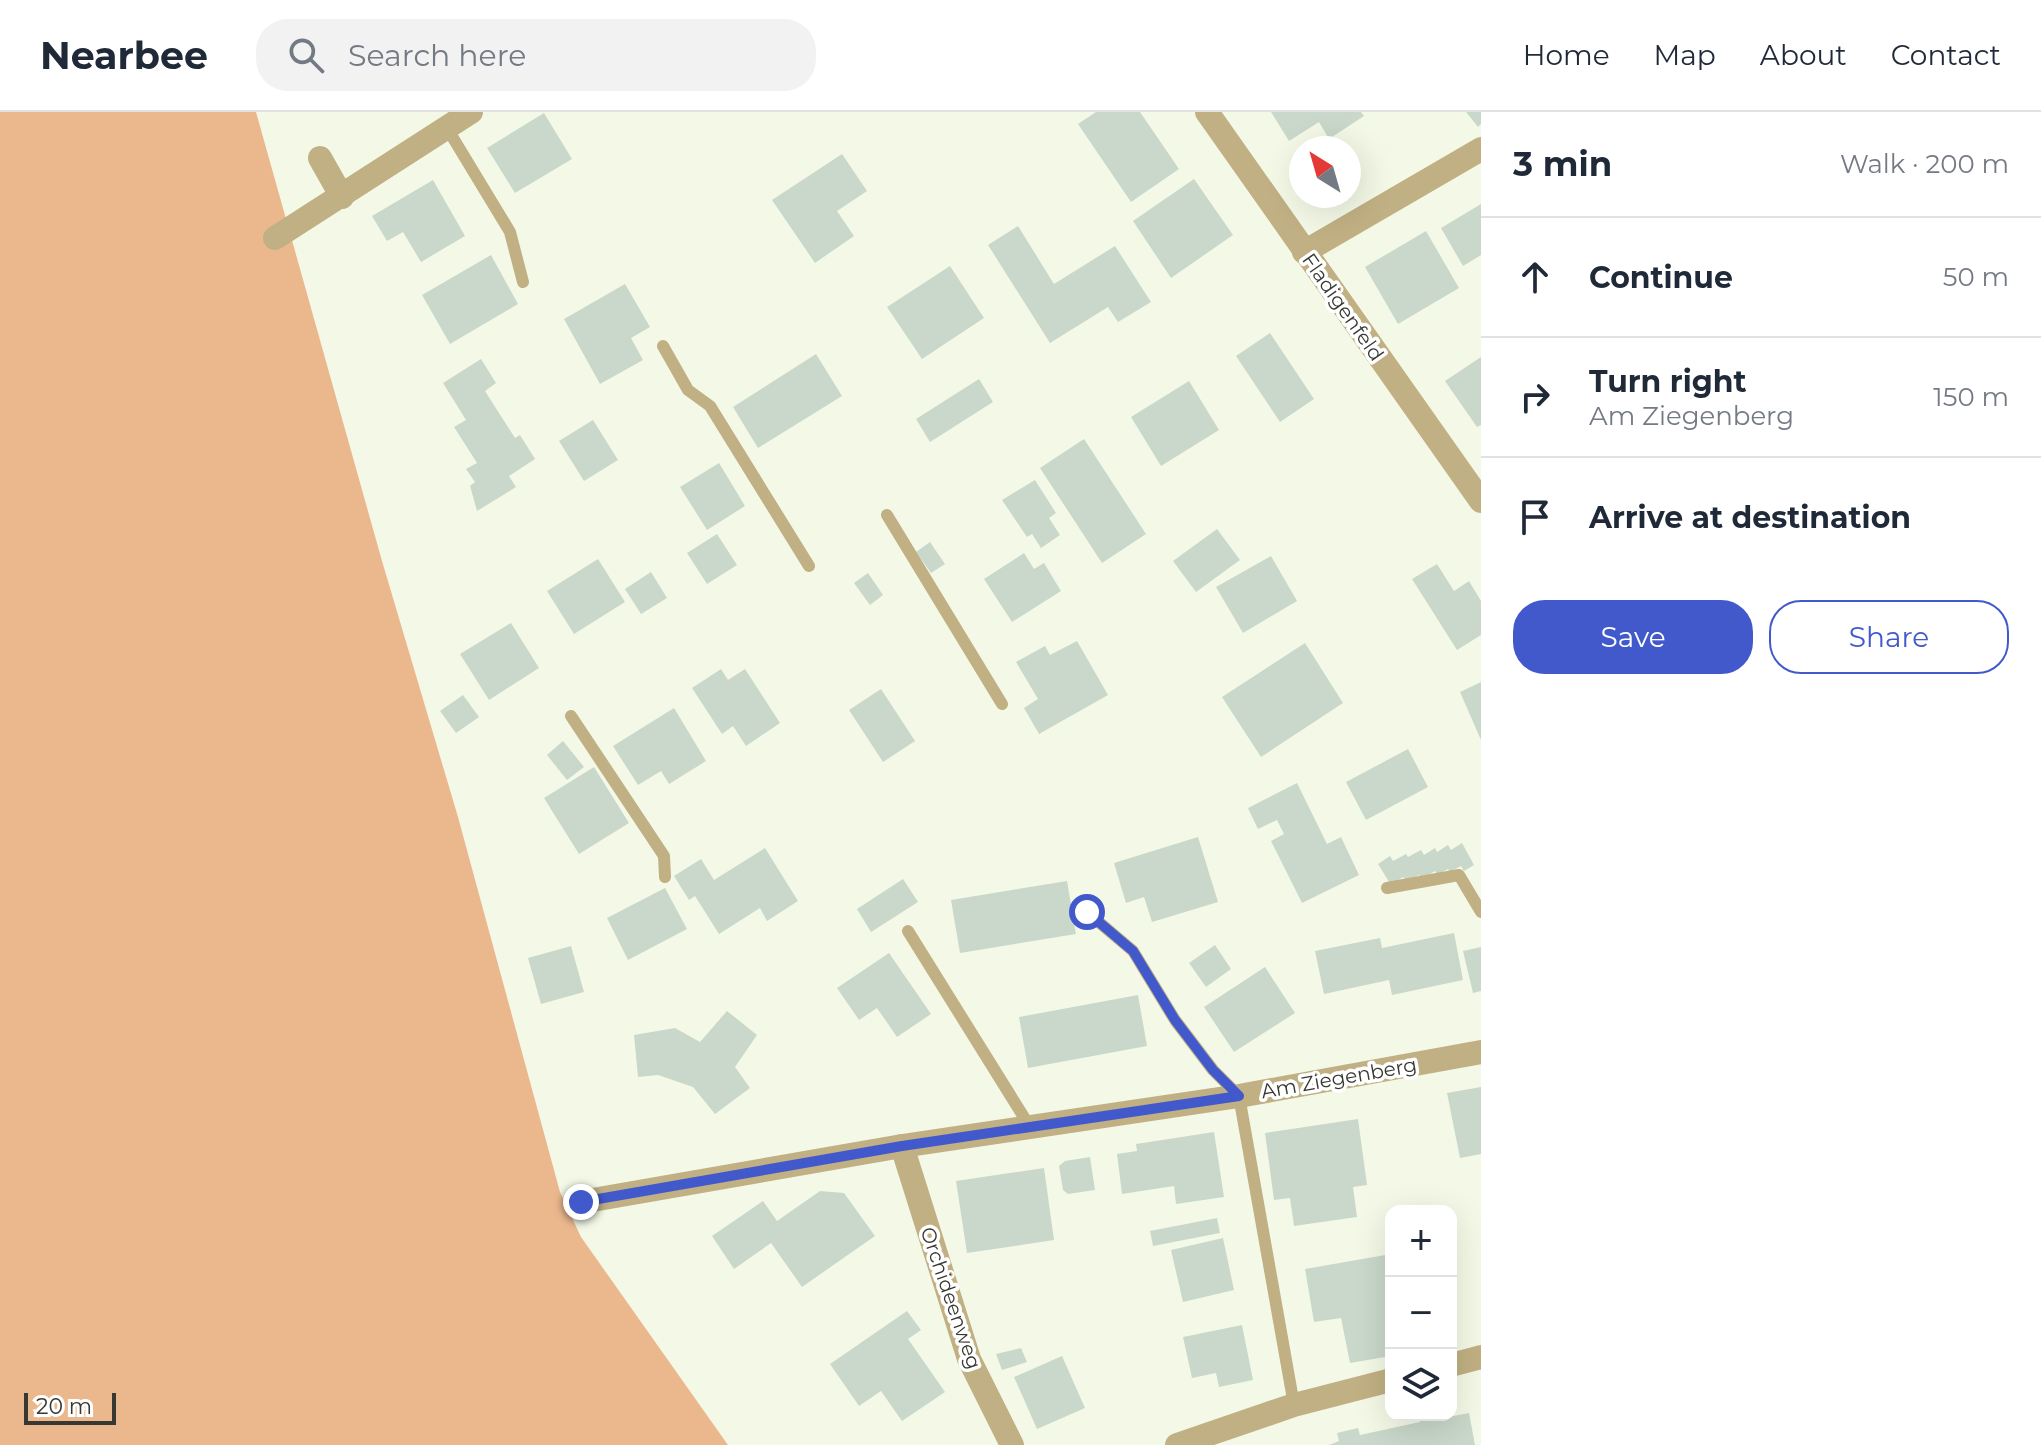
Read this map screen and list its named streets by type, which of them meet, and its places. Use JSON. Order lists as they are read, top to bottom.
{
  "streets": {
    "street": ["Fladigenfeld", "Am Ziegenberg", "Orchideenweg"]
  },
  "crossings": [
    ["Am Ziegenberg", "Orchideenweg"]
  ],
  "scale_bar": "20 m",
  "north": "top left",
  "page": {
    "header": "Nearbee",
    "search": "Search here",
    "nav": [
      "Home",
      "Map",
      "About",
      "Contact"
    ],
    "heading": ["3 min", "Walk · 200 m"],
    "list": [
      ["Continue", "50 m"],
      ["Turn right", "Am Ziegenberg", "150 m"],
      "Arrive at destination"
    ],
    "buttons": ["Save", "Share"],
    "map_buttons": ["+", "−"],
    "scale": "20 m"
  }
}
